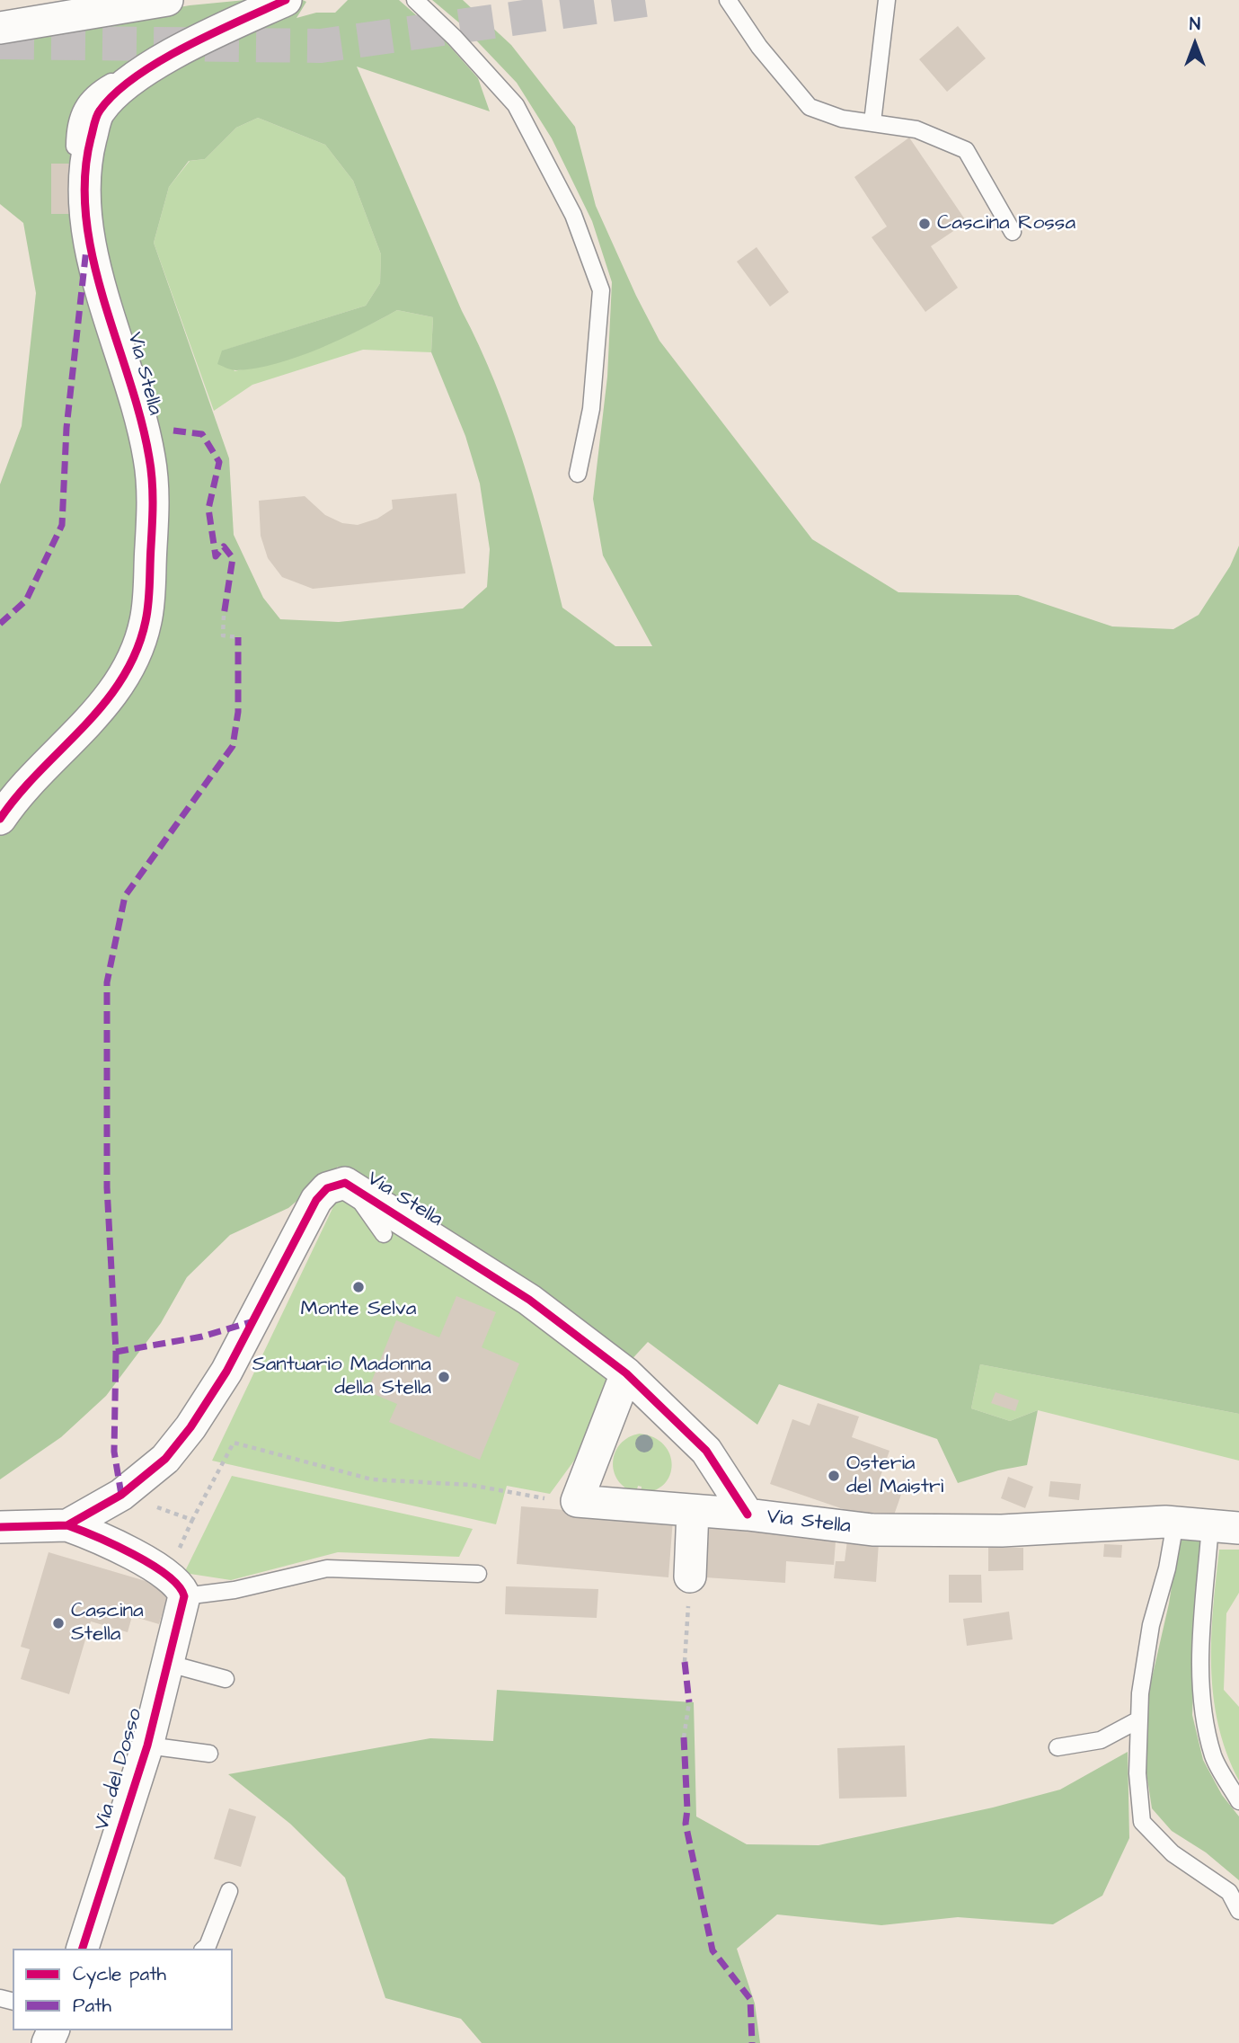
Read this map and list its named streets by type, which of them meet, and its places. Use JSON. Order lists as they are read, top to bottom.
{
  "streets": {
    "street": ["Via Stella", "Via del Dosso"]
  },
  "places": [
    "Cascina Rossa",
    "Monte Selva",
    "Santuario Madonna della Stella",
    "Osteria del Maistrì",
    "Cascina Stella"
  ],
  "legend": ["Cycle path", "Path"],
  "north": "top"
}
